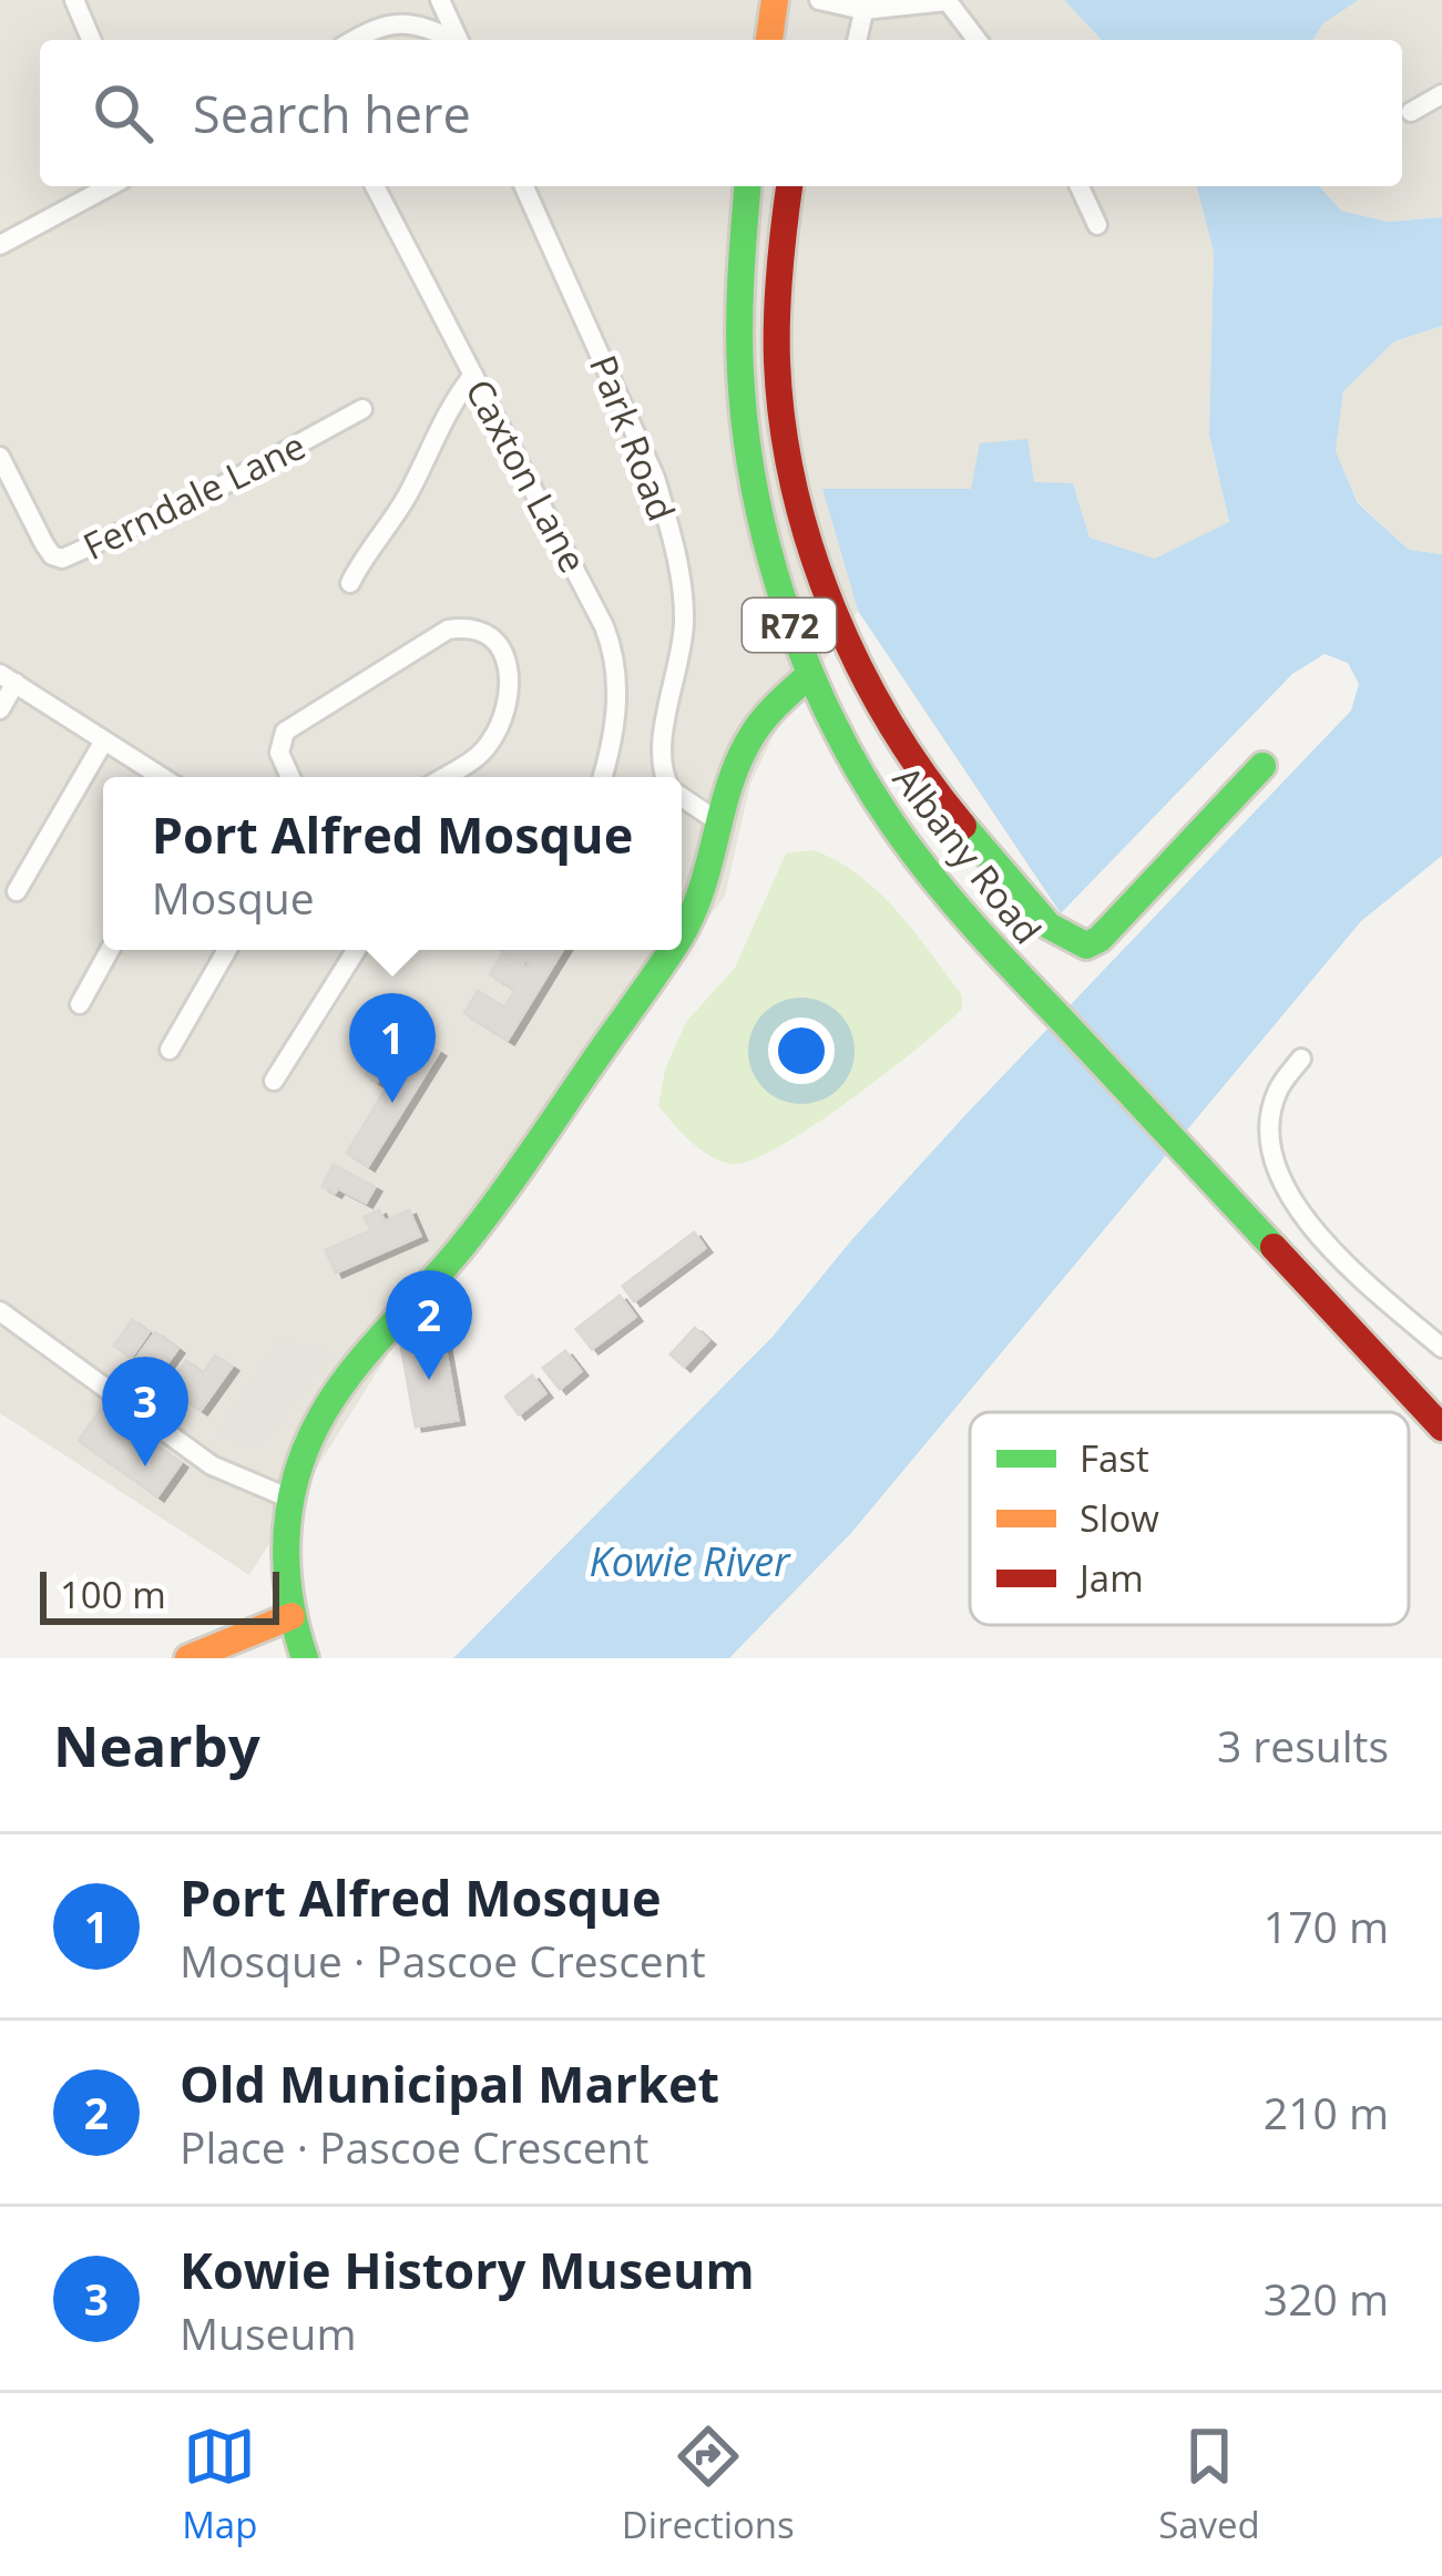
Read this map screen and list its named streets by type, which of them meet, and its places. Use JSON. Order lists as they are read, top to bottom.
{
  "streets": {
    "street": [
      "Park Road",
      "Caxton Lane",
      "Ferndale Lane",
      "R72",
      "Albany Road"
    ]
  },
  "water": ["Kowie River"],
  "legend": ["Fast", "Slow", "Jam"],
  "scale_bar": "100 m",
  "page": {
    "search": "Search here",
    "popup": ["Port Alfred Mosque", "Mosque"],
    "pins": ["1", "2", "3"],
    "scale": "100 m",
    "heading": ["Nearby", "3 results"],
    "list": [
      {
        "mark": "1",
        "name": "Port Alfred Mosque",
        "note": "Mosque · Pascoe Crescent",
        "value": "170 m"
      },
      {
        "mark": "2",
        "name": "Old Municipal Market",
        "note": "Place · Pascoe Crescent",
        "value": "210 m"
      },
      {
        "mark": "3",
        "name": "Kowie History Museum",
        "note": "Museum",
        "value": "320 m"
      }
    ],
    "nav": ["Map", "Directions", "Saved"]
  }
}
